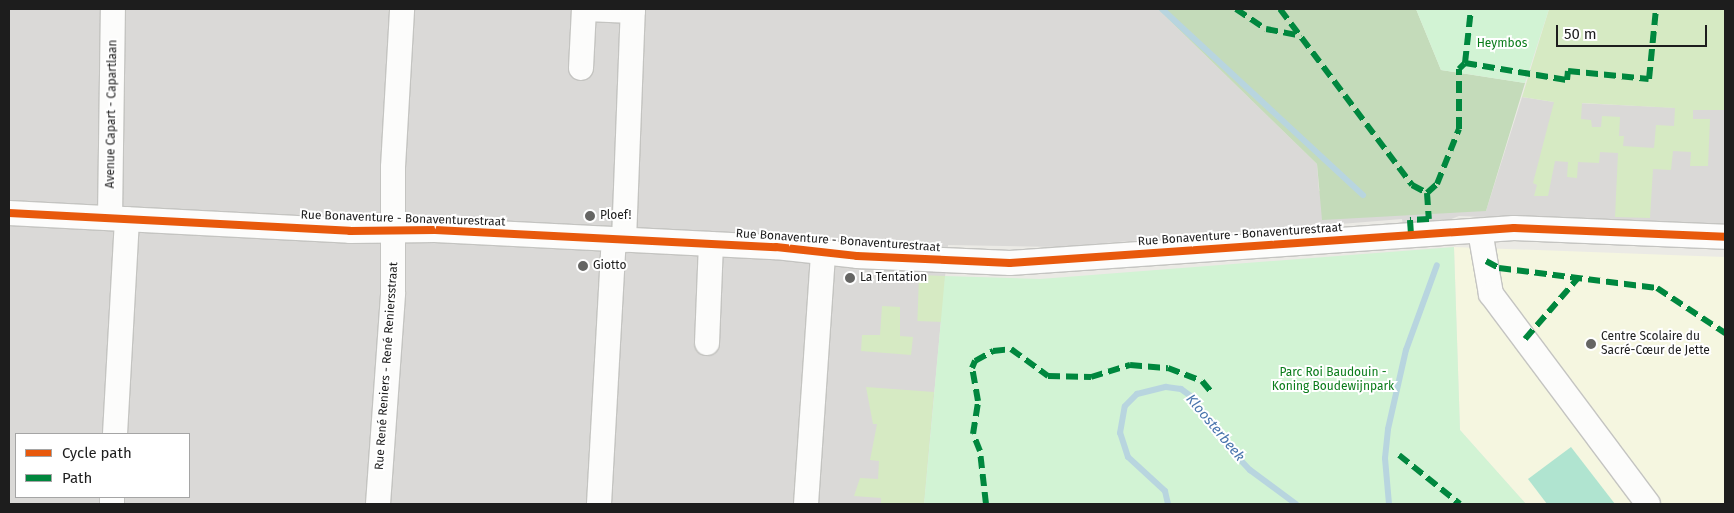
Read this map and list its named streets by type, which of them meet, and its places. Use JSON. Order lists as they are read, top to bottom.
{
  "streets": {
    "street": ["Avenue Capart - Capartlaan", "Rue Bonaventure - Bonaventurestraat", "Rue René Reniers - René Reniersstraat"]
  },
  "crossings": [
    ["Avenue Capart - Capartlaan", "Rue Bonaventure - Bonaventurestraat"],
    ["Rue Bonaventure - Bonaventurestraat", "Rue René Reniers - René Reniersstraat"]
  ],
  "water": ["Kloosterbeek"],
  "parks": ["Heymbos", "Parc Roi Baudouin - Koning Boudewijnpark"],
  "places": [
    "Ploef!",
    "Giotto",
    "La Tentation",
    "Centre Scolaire du Sacré-Cœur de Jette"
  ],
  "legend": ["Cycle path", "Path"],
  "scale_bar": "50 m"
}
